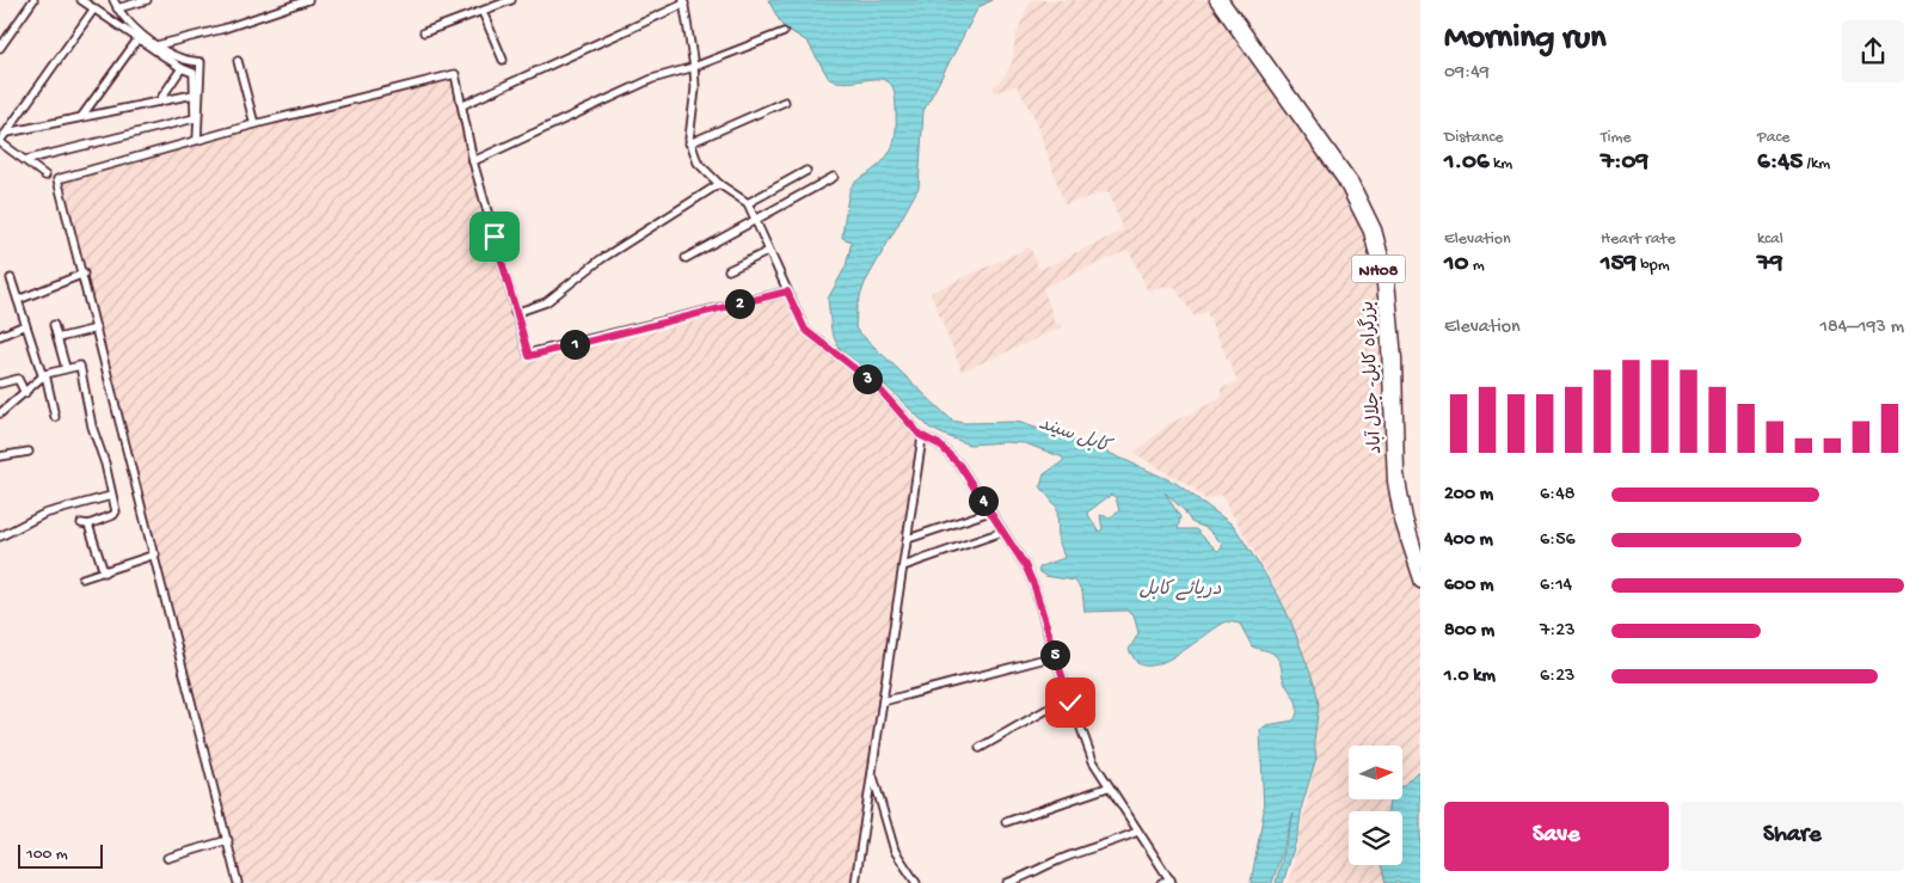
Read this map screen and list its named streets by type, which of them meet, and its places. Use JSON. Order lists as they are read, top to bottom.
{
  "streets": {
    "highway": ["NH08", "بزرگراه کابل- جلال آباد"]
  },
  "water": ["کابل سيند", "دریائے کابل"],
  "scale_bar": "100 m",
  "north": "right",
  "page": {
    "heading": ["Morning run", "09:49"],
    "stats": [
      ["Distance", "1.06 km"],
      ["Time", "7:09"],
      ["Pace", "6:45 /km"],
      ["Elevation", "10 m"],
      ["Heart rate", "159 bpm"],
      ["kcal", "79"]
    ],
    "pins": [
      "2",
      "1",
      "3",
      "4",
      "5"
    ],
    "chart": ["Elevation", "184–193 m"],
    "list": [
      {
        "name": "200 m",
        "note": "6:48"
      },
      {
        "name": "400 m",
        "note": "6:56"
      },
      {
        "name": "600 m",
        "note": "6:14"
      },
      {
        "name": "800 m",
        "note": "7:23"
      },
      {
        "name": "1.0 km",
        "note": "6:23"
      }
    ],
    "buttons": ["Save", "Share"],
    "scale": "100 m"
  }
}
